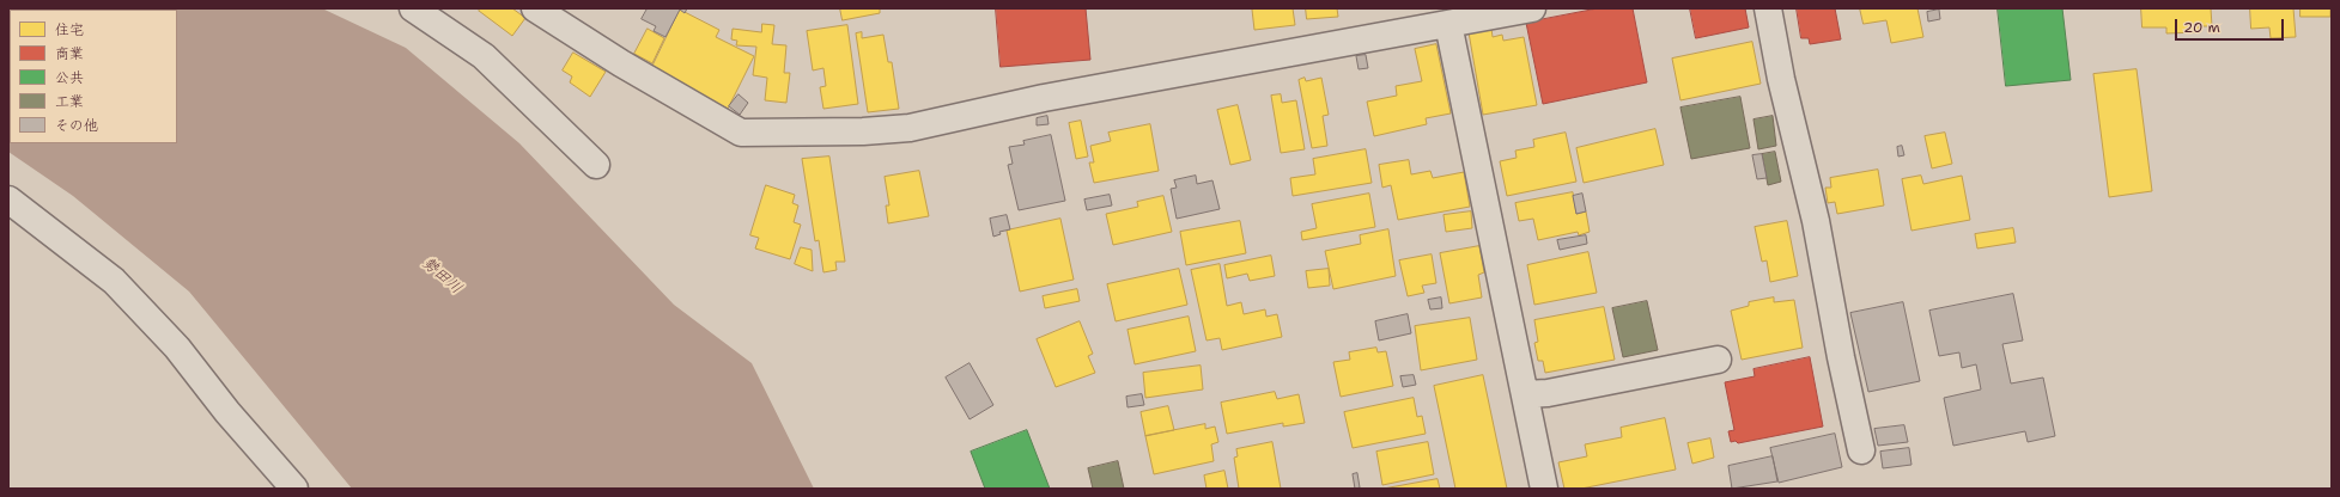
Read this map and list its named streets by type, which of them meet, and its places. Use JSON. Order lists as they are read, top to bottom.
{
  "water": ["勢田川"],
  "legend": [
    "住宅",
    "商業",
    "公共",
    "工業",
    "その他"
  ],
  "scale_bar": "20 m"
}
